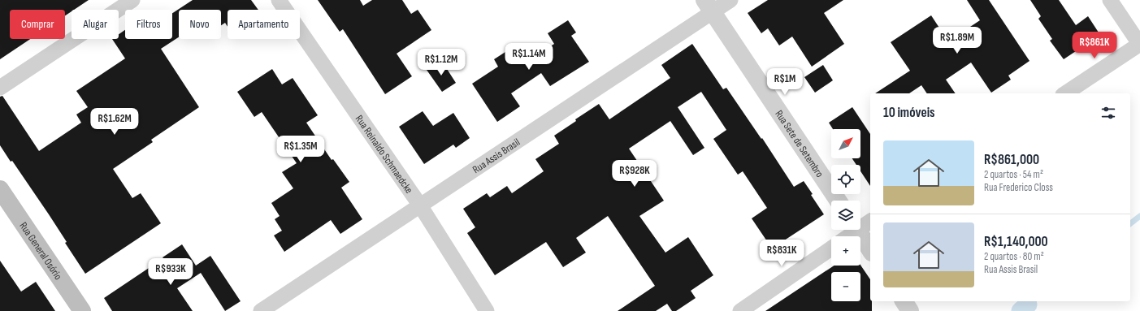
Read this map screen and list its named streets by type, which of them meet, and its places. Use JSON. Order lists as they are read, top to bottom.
{
  "streets": {
    "main road": ["Rua General Osório"],
    "street": ["Rua Sete de Setembro", "Rua Reinaldo Schmaedcke", "Rua Assis Brasil"]
  },
  "crossings": [
    ["Rua Sete de Setembro", "Rua Assis Brasil"],
    ["Rua Reinaldo Schmaedcke", "Rua Assis Brasil"]
  ],
  "north": "top right",
  "page": {
    "chip": [
      "Comprar",
      "Alugar",
      "Filtros",
      "Novo",
      "Apartamento"
    ],
    "price": [
      "R$1.89M",
      "R$861K",
      "R$1.14M",
      "R$1.12M",
      "R$1M",
      "R$1.62M",
      "R$1.35M",
      "R$928K",
      "R$831K",
      "R$933K"
    ],
    "heading": "10 imóveis",
    "map_buttons": ["+", "−"],
    "list": [
      {
        "name": "R$861,000",
        "note": "2 quartos · 54 m² · Rua Frederico Closs"
      },
      {
        "name": "R$1,140,000",
        "note": "2 quartos · 80 m² · Rua Assis Brasil"
      }
    ]
  }
}
